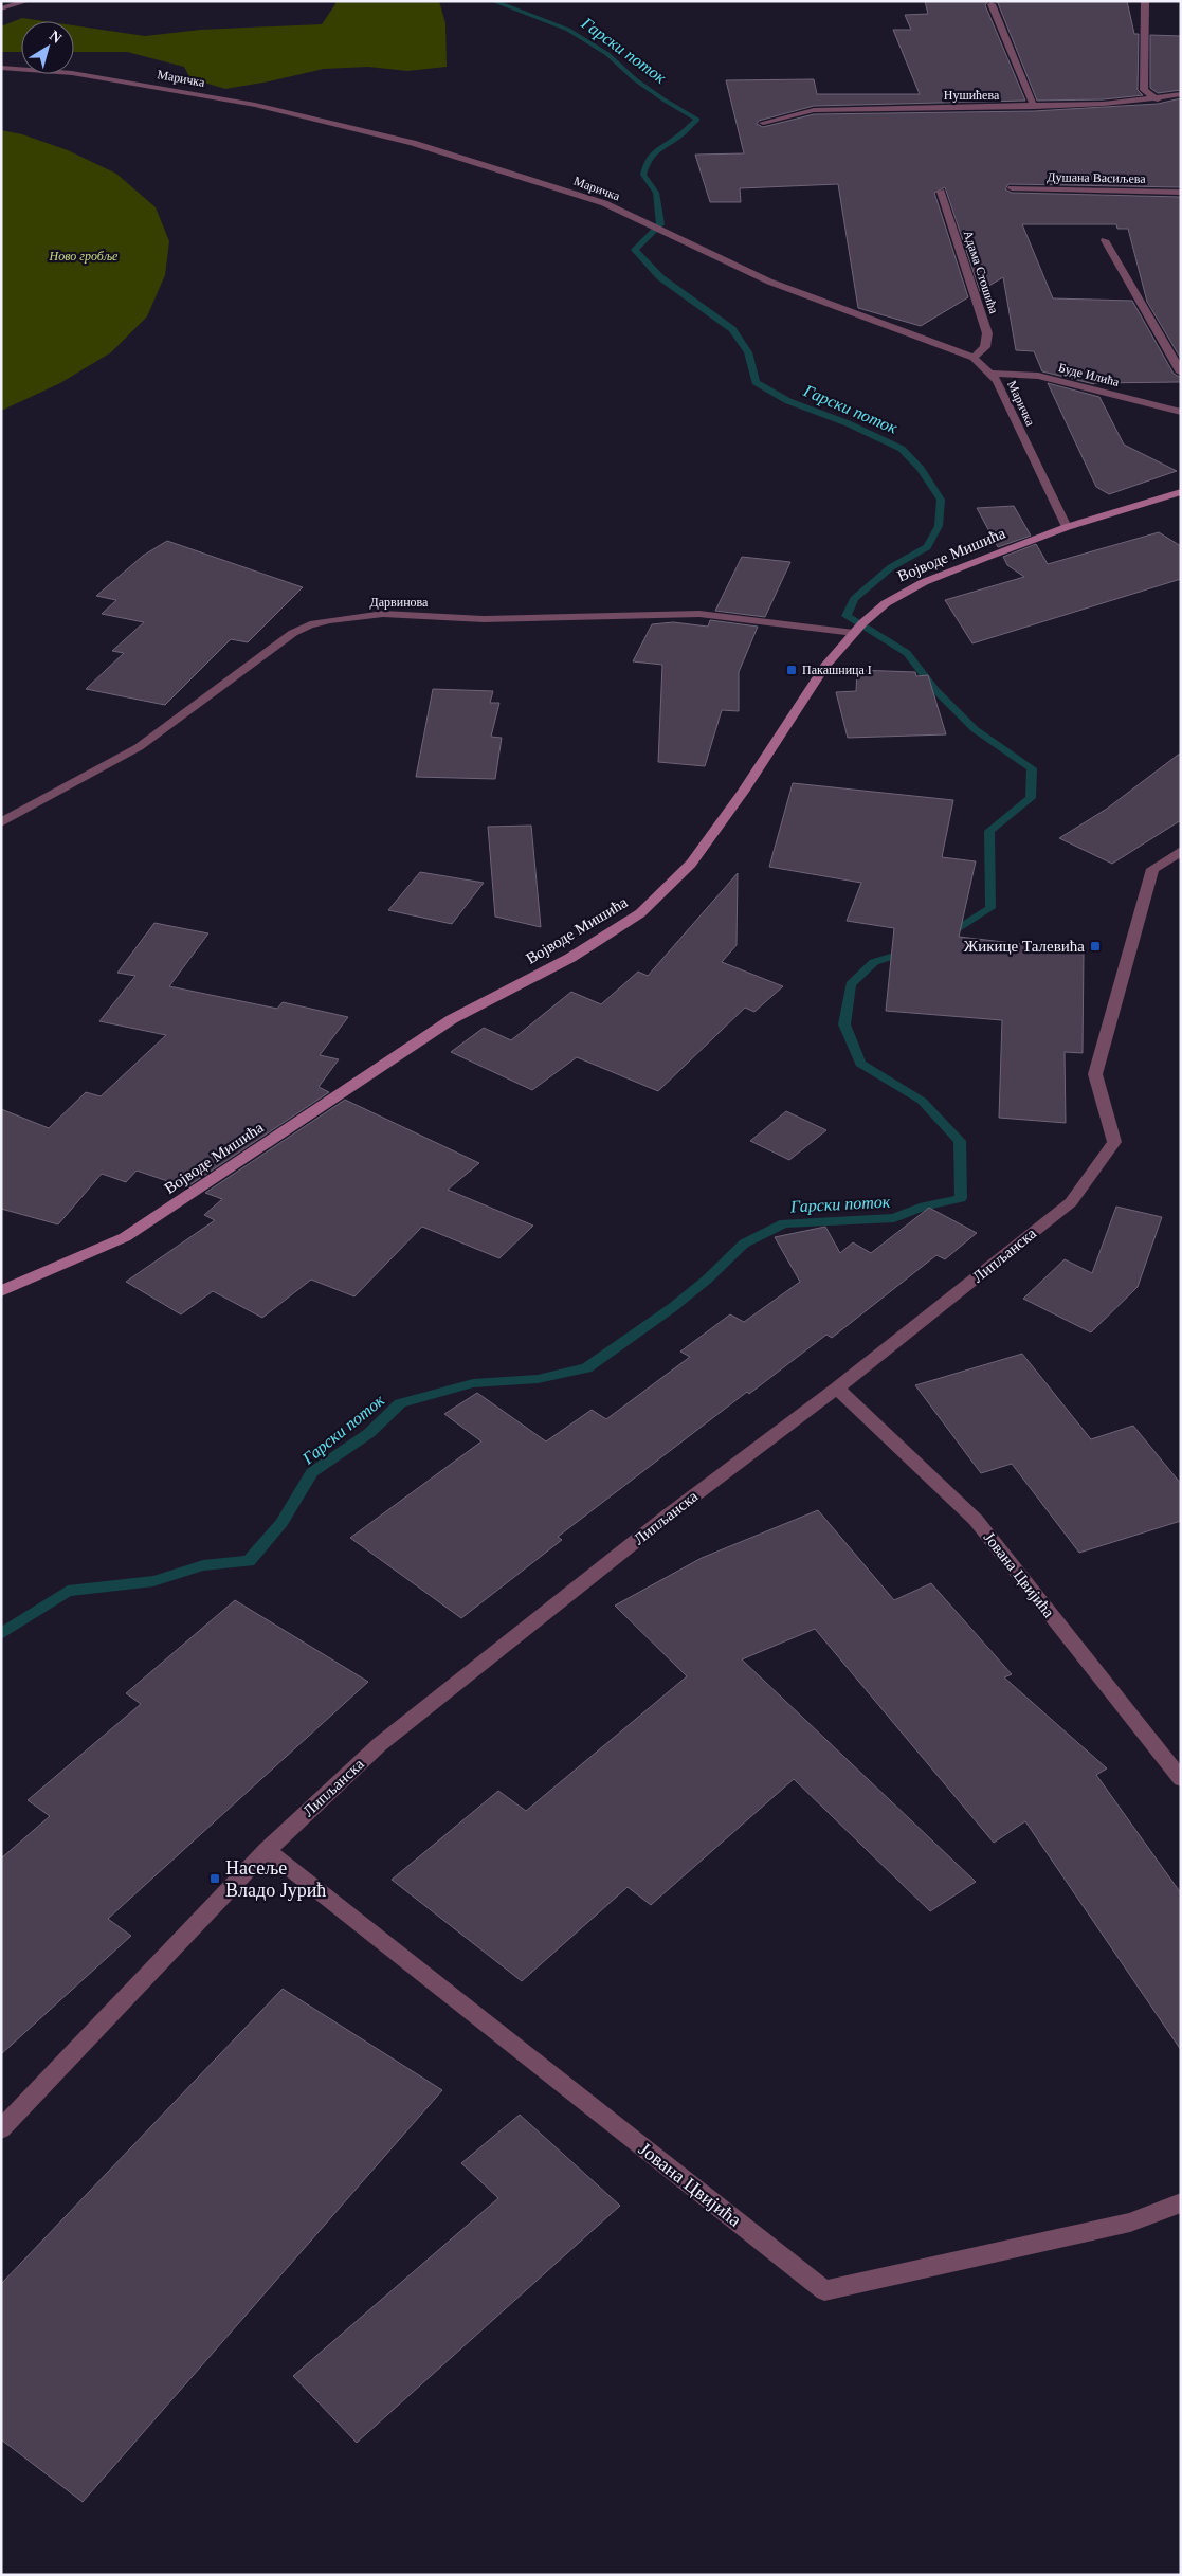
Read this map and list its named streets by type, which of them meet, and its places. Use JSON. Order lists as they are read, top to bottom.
{
  "streets": {
    "street": [
      "Маричка",
      "Нушићева",
      "Душана Васиљева",
      "Адама Стошића",
      "Буде Илића",
      "Војводе Мишића",
      "Дарвинова",
      "Липљанска",
      "Јована Цвијића"
    ]
  },
  "crossings": [
    ["Маричка", "Адама Стошића"],
    ["Маричка", "Буде Илића"],
    ["Маричка", "Војводе Мишића"],
    ["Војводе Мишића", "Дарвинова"],
    ["Липљанска", "Јована Цвијића"]
  ],
  "water": ["Гарски поток"],
  "parks": ["Ново гробље"],
  "places": {
    "transit": ["Пакашница I", "Жикице Талевића", "Насеље Владо Јурић"]
  },
  "north": "top right"
}
